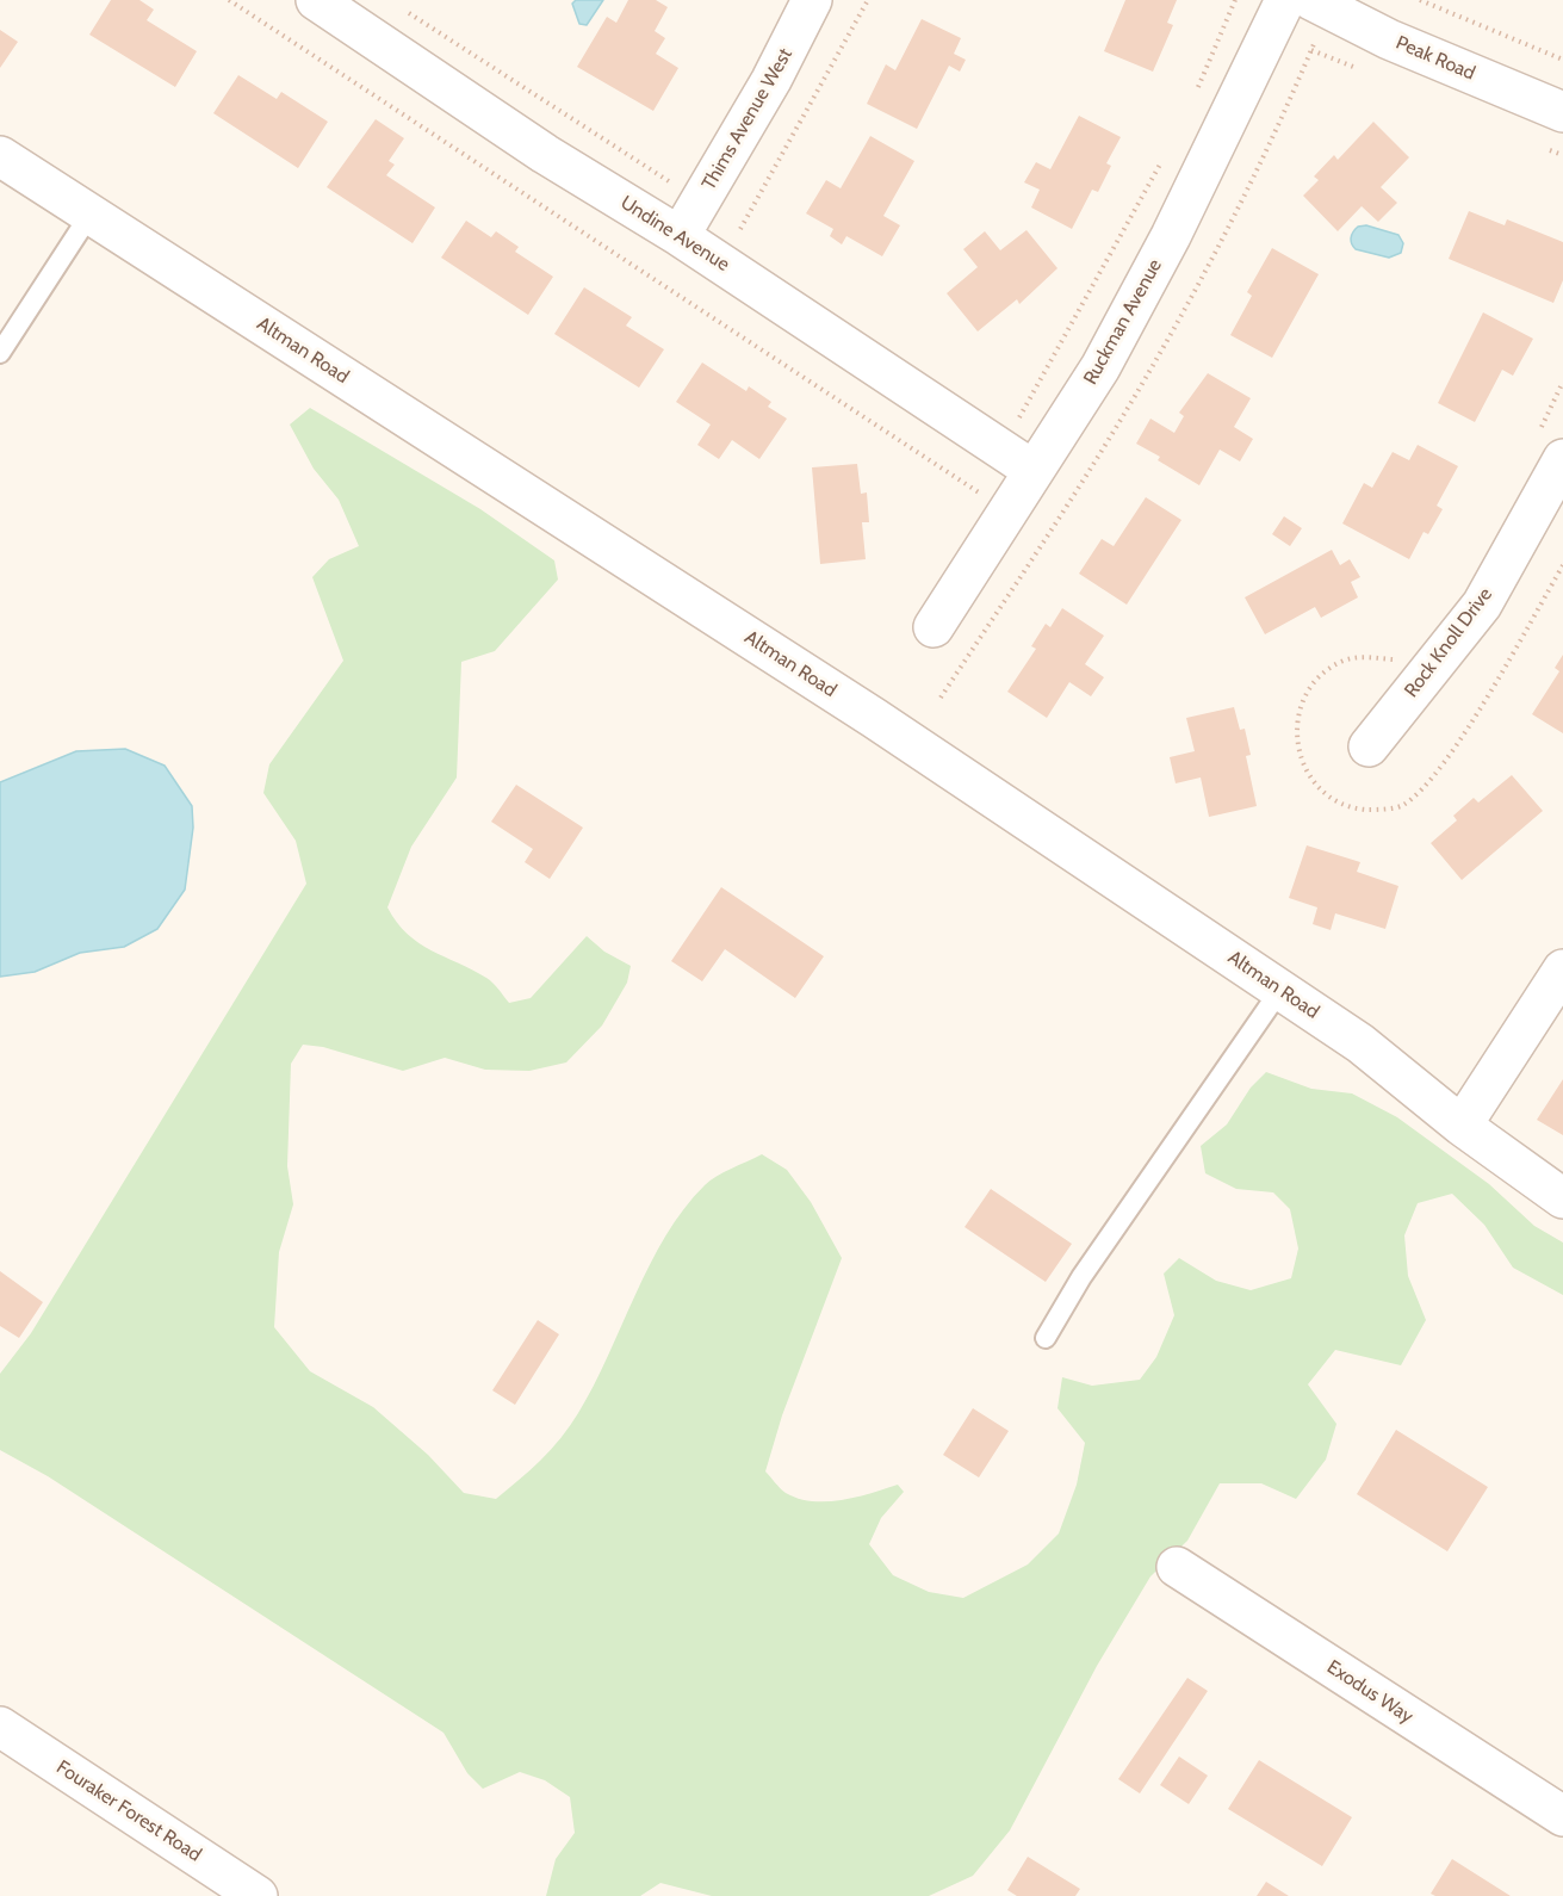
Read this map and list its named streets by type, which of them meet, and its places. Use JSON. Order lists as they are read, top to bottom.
{
  "streets": {
    "street": [
      "Peak Road",
      "Thims Avenue West",
      "Undine Avenue",
      "Ruckman Avenue",
      "Altman Road",
      "Rock Knoll Drive",
      "Exodus Way",
      "Fouraker Forest Road"
    ]
  },
  "crossings": [
    ["Thims Avenue West", "Undine Avenue"],
    ["Undine Avenue", "Ruckman Avenue"]
  ]
}
